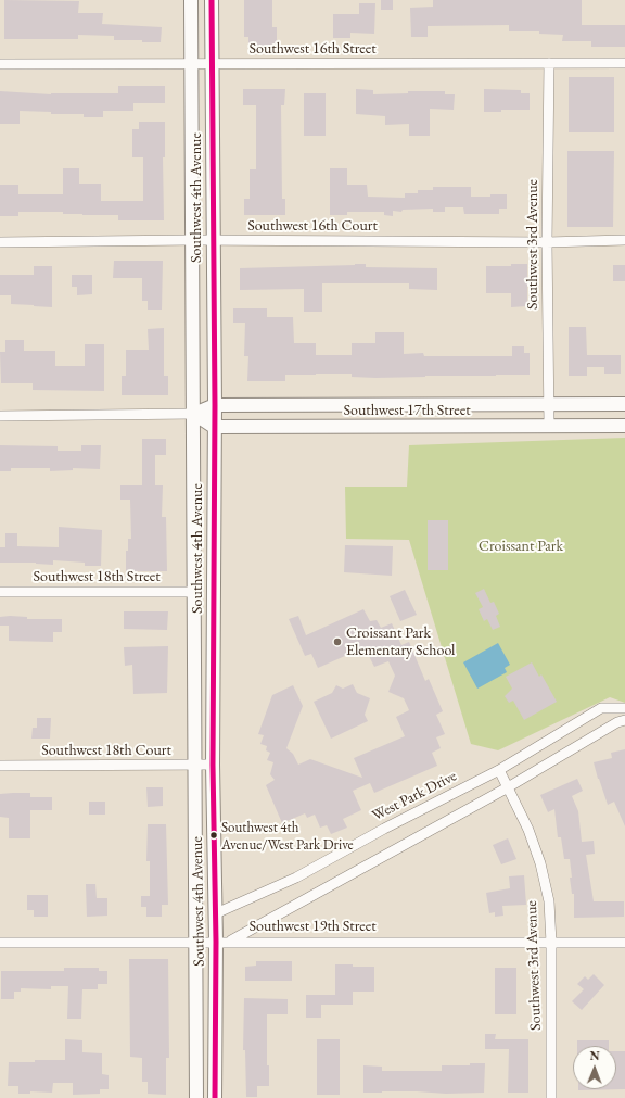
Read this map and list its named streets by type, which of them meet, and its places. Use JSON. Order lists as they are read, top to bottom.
{
  "streets": {
    "main road": ["Southwest 4th Avenue", "Southwest 17th Street"],
    "street": [
      "Southwest 16th Street",
      "Southwest 16th Court",
      "Southwest 3rd Avenue",
      "Southwest 18th Street",
      "Southwest 18th Court",
      "West Park Drive",
      "Southwest 19th Street"
    ]
  },
  "crossings": [
    ["Southwest 16th Street", "Southwest 4th Avenue"],
    ["Southwest 16th Street", "Southwest 3rd Avenue"],
    ["Southwest 4th Avenue", "Southwest 16th Court"],
    ["Southwest 4th Avenue", "Southwest 17th Street"],
    ["Southwest 4th Avenue", "Southwest 18th Street"],
    ["Southwest 4th Avenue", "Southwest 18th Court"],
    ["Southwest 4th Avenue", "West Park Drive"],
    ["Southwest 4th Avenue", "Southwest 19th Street"],
    ["Southwest 16th Court", "Southwest 3rd Avenue"],
    ["Southwest 3rd Avenue", "Southwest 17th Street"],
    ["Southwest 3rd Avenue", "West Park Drive"],
    ["Southwest 3rd Avenue", "Southwest 19th Street"]
  ],
  "parks": ["Croissant Park"],
  "places": ["Croissant Park Elementary School", "Southwest 4th Avenue/West Park Drive"],
  "north": "top"
}
